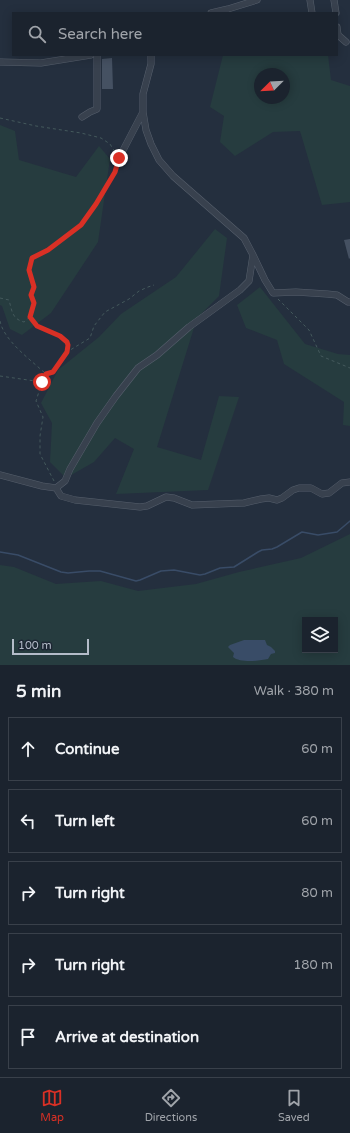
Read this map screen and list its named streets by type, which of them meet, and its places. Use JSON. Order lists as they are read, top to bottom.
{
  "scale_bar": "100 m",
  "north": "bottom left",
  "page": {
    "search": "Search here",
    "scale": "100 m",
    "heading": ["5 min", "Walk · 380 m"],
    "list": [
      ["Continue", "60 m"],
      ["Turn left", "60 m"],
      ["Turn right", "80 m"],
      ["Turn right", "180 m"],
      "Arrive at destination"
    ],
    "nav": ["Map", "Directions", "Saved"]
  }
}
